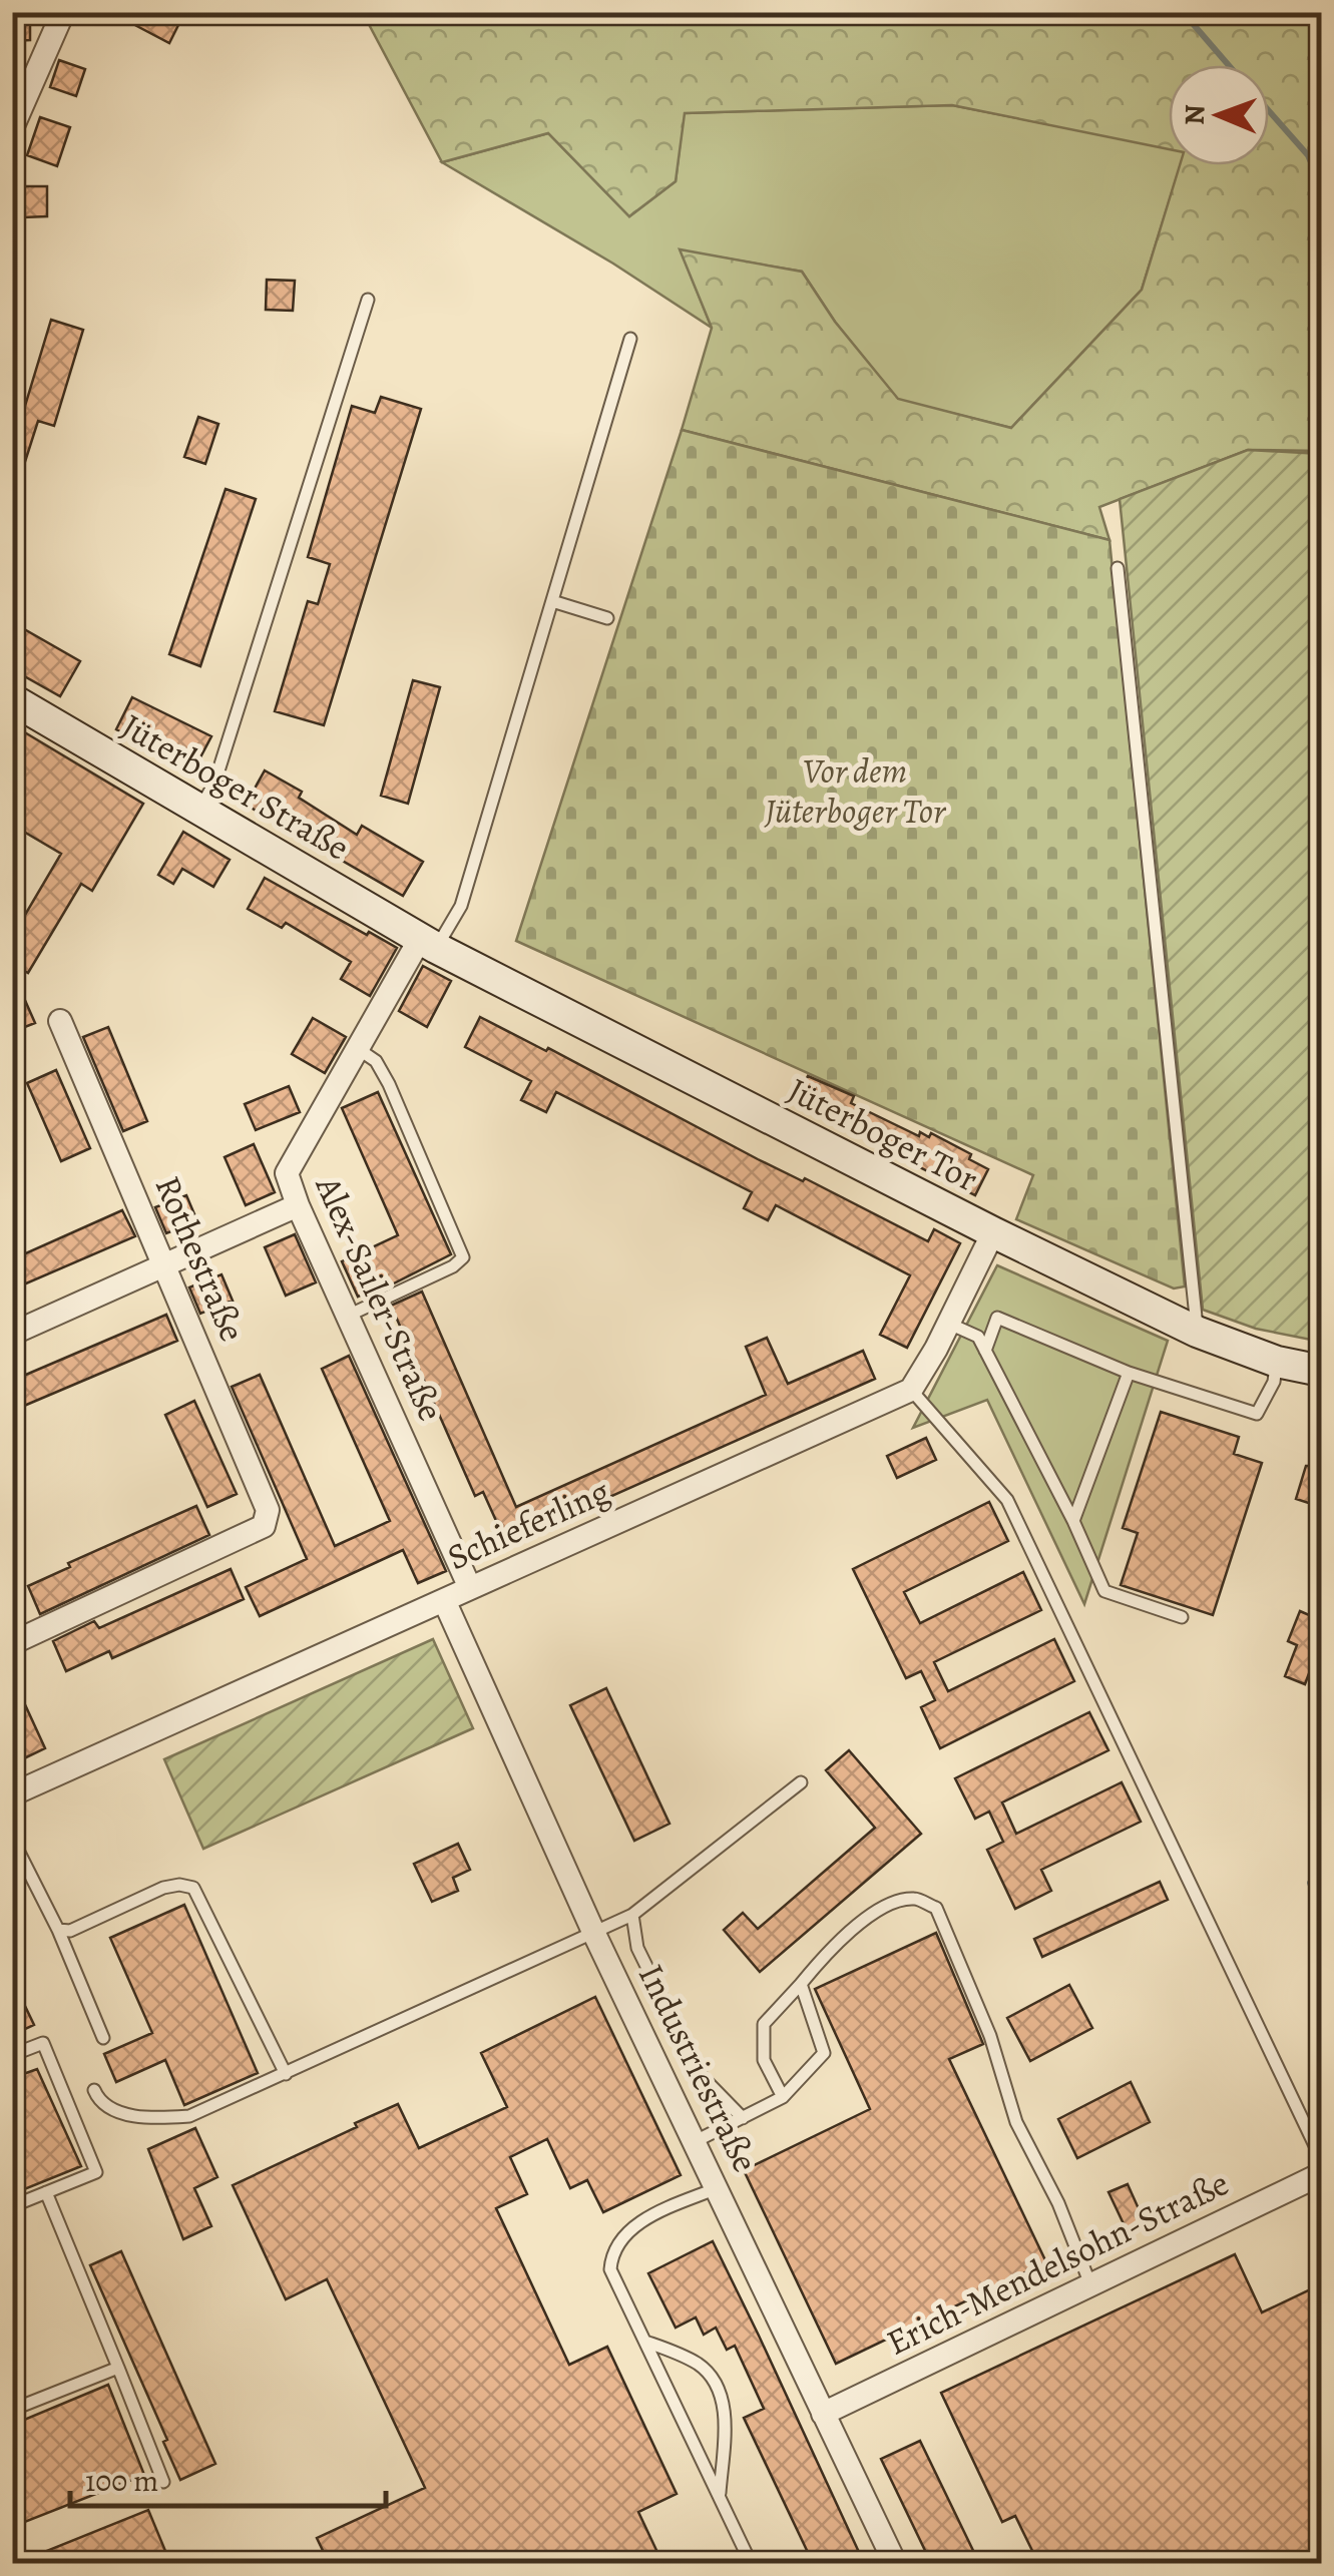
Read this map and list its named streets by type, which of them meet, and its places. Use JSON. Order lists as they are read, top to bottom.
{
  "streets": {
    "main road": ["Jüterboger Straße", "Jüterboger Tor"],
    "street": [
      "Rothestraße",
      "Alex-Sailer-Straße",
      "Schieferling",
      "Industriestraße",
      "Erich-Mendelsohn-Straße"
    ]
  },
  "crossings": [
    ["Jüterboger Straße", "Jüterboger Tor"],
    ["Jüterboger Straße", "Alex-Sailer-Straße"],
    ["Jüterboger Tor", "Alex-Sailer-Straße"],
    ["Alex-Sailer-Straße", "Schieferling"],
    ["Schieferling", "Industriestraße"],
    ["Industriestraße", "Erich-Mendelsohn-Straße"]
  ],
  "parks": ["Vor dem Jüterboger Tor"],
  "scale_bar": "100 m",
  "north": "left"
}
